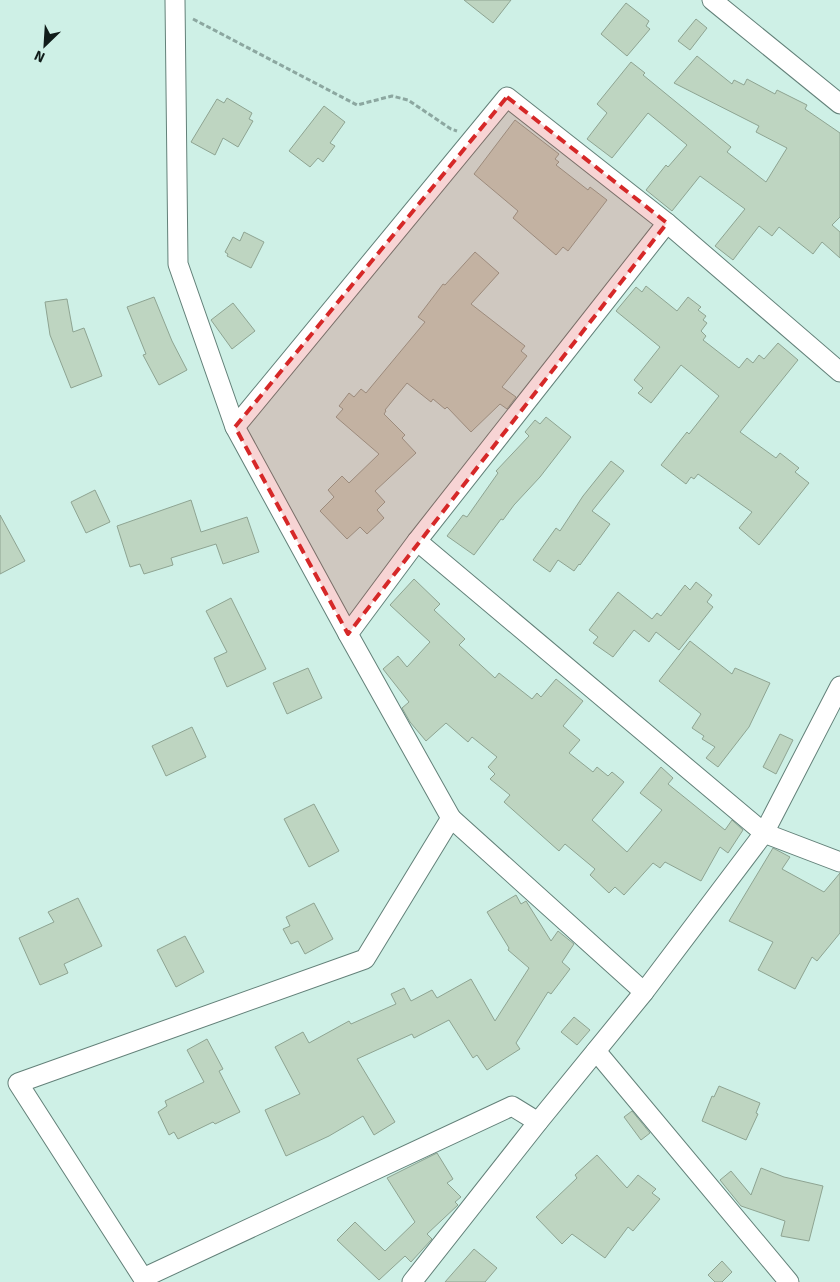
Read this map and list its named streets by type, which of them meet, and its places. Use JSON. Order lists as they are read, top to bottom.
{
  "north": "bottom left"
}
